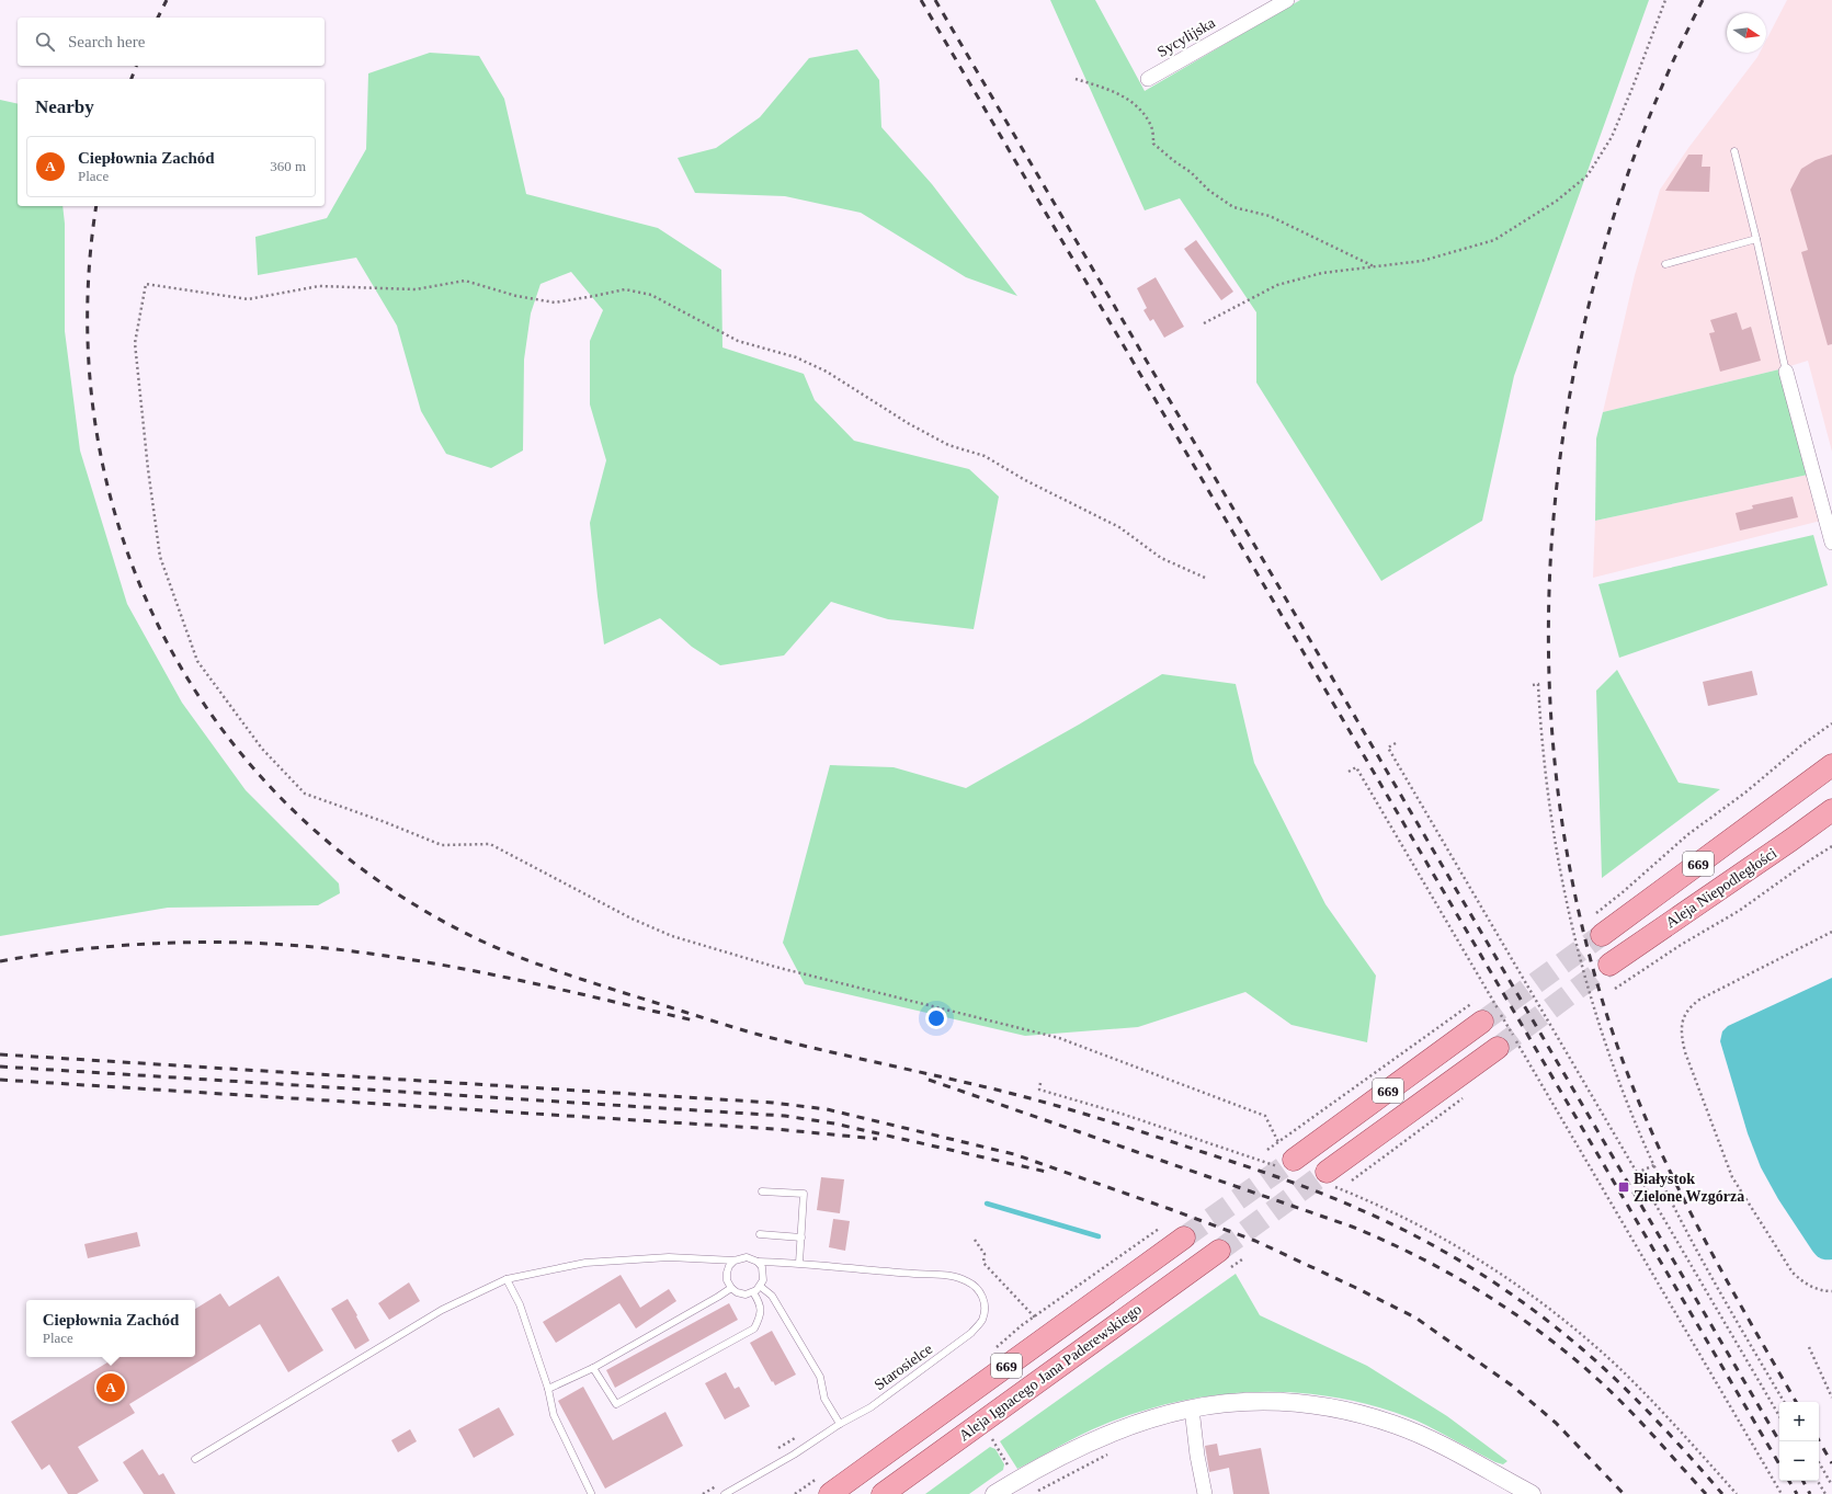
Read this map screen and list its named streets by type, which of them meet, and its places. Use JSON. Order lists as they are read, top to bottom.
{
  "streets": {
    "main road": ["669", "Aleja Niepodległości", "Aleja Ignacego Jana Paderewskiego"],
    "street": ["Sycylijska"],
    "lane": ["Starosielce"]
  },
  "places": {
    "transit": ["Białystok Zielone Wzgórza"]
  },
  "north": "right",
  "page": {
    "search": "Search here",
    "heading": "Nearby",
    "list": [
      {
        "mark": "A",
        "name": "Ciepłownia Zachód",
        "note": "Place",
        "value": "360 m"
      }
    ],
    "popup": ["Ciepłownia Zachód", "Place"],
    "pins": "A",
    "map_buttons": ["+", "−"]
  }
}
